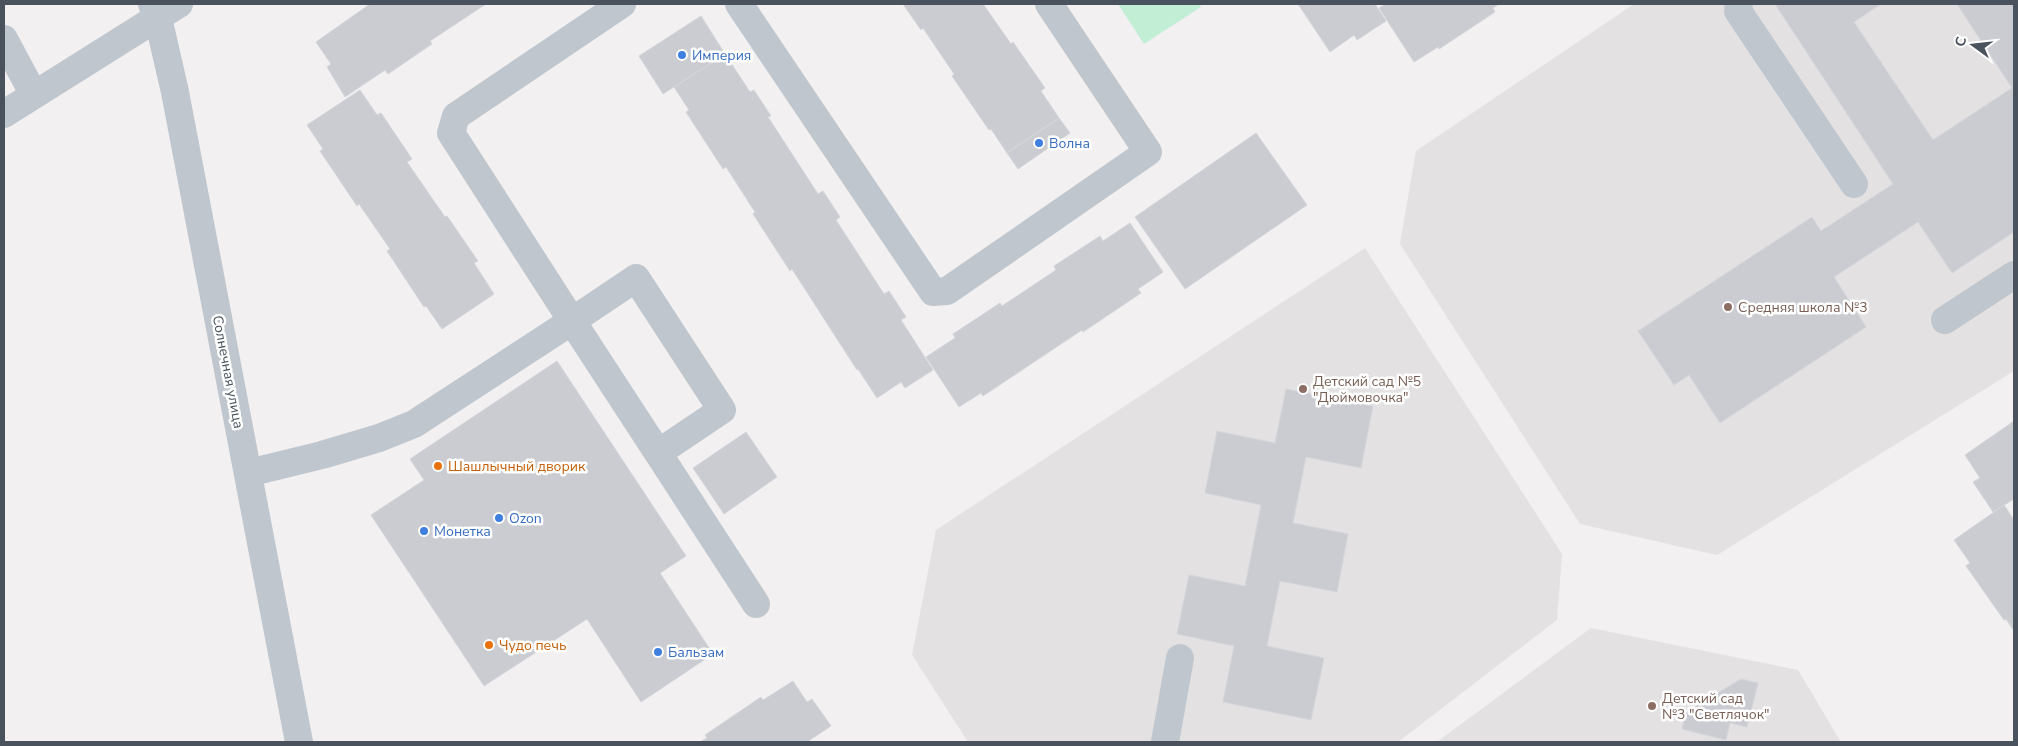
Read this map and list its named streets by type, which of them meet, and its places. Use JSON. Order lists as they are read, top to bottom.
{
  "streets": {
    "street": ["Солнечная улица"]
  },
  "places": [
    "Империя",
    "Волна",
    "Средняя школа №3",
    "Детский сад №5 \"Дюймовочка\"",
    "Шашлычный дворик",
    "Ozon",
    "Монетка",
    "Чудо печь",
    "Бальзам",
    "Детский сад №3 \"Светлячок\""
  ],
  "north": "left"
}
